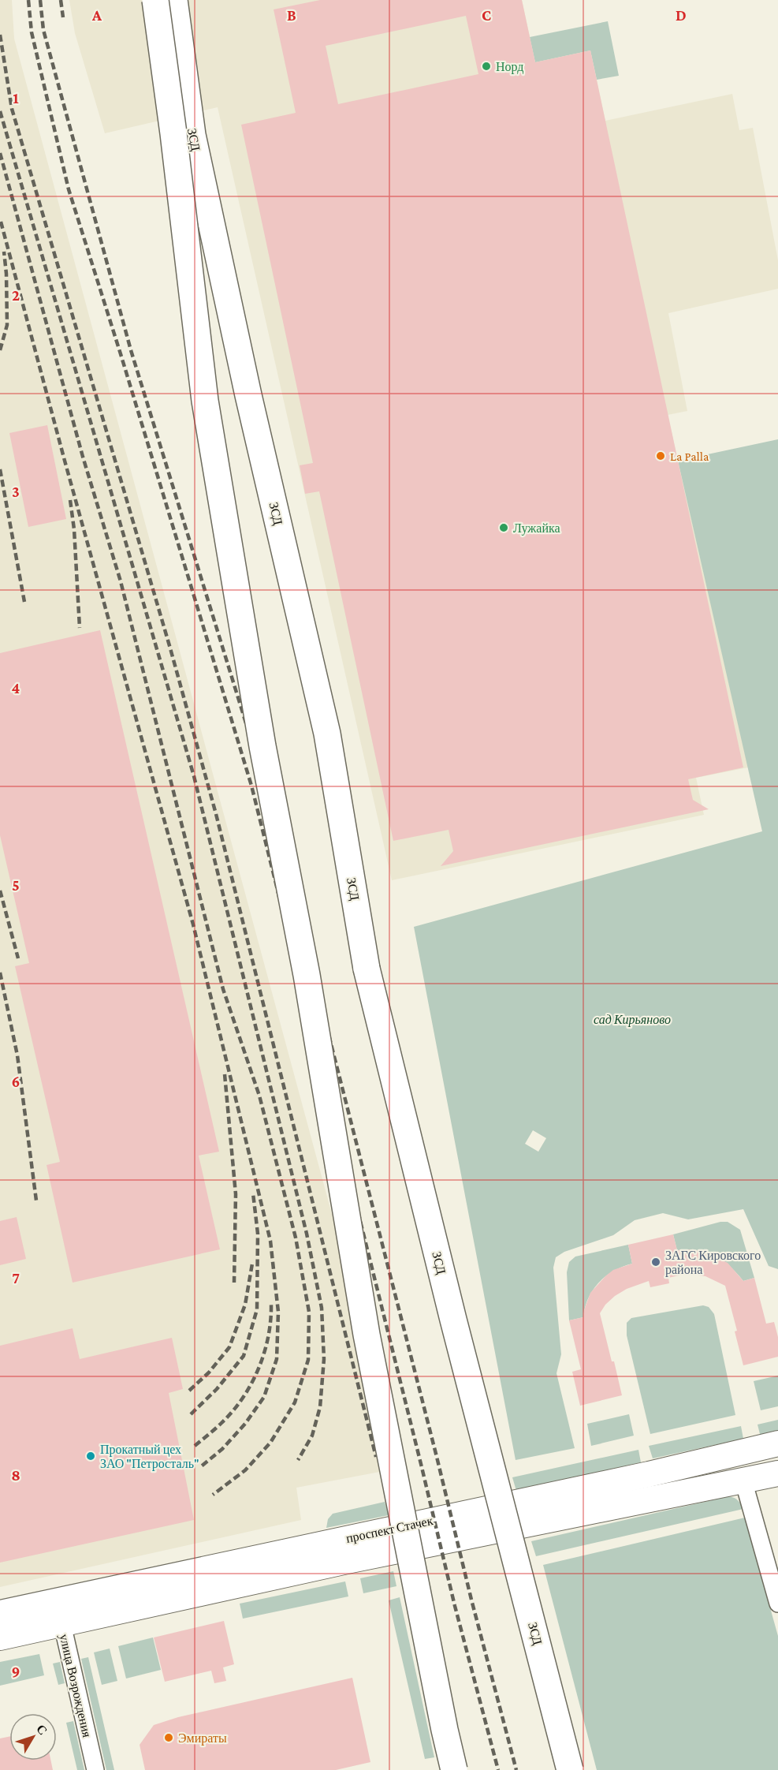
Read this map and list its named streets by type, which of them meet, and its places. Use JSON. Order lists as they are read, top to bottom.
{
  "streets": {
    "highway": ["ЗСД"],
    "main road": ["проспект Стачек"],
    "street": ["улица Возрождения"]
  },
  "crossings": [
    ["проспект Стачек", "улица Возрождения"]
  ],
  "parks": ["сад Кирьяново"],
  "places": [
    "Норд",
    "La Palla",
    "Лужайка",
    "ЗАГС Кировского района",
    "Прокатный цех ЗАО \"Петросталь\"",
    "Эмираты"
  ],
  "north": "top right",
  "grid": {
    "columns": [
      "A",
      "B",
      "C",
      "D"
    ],
    "rows": [
      "1",
      "2",
      "3",
      "4",
      "5",
      "6",
      "7",
      "8",
      "9"
    ]
  }
}
